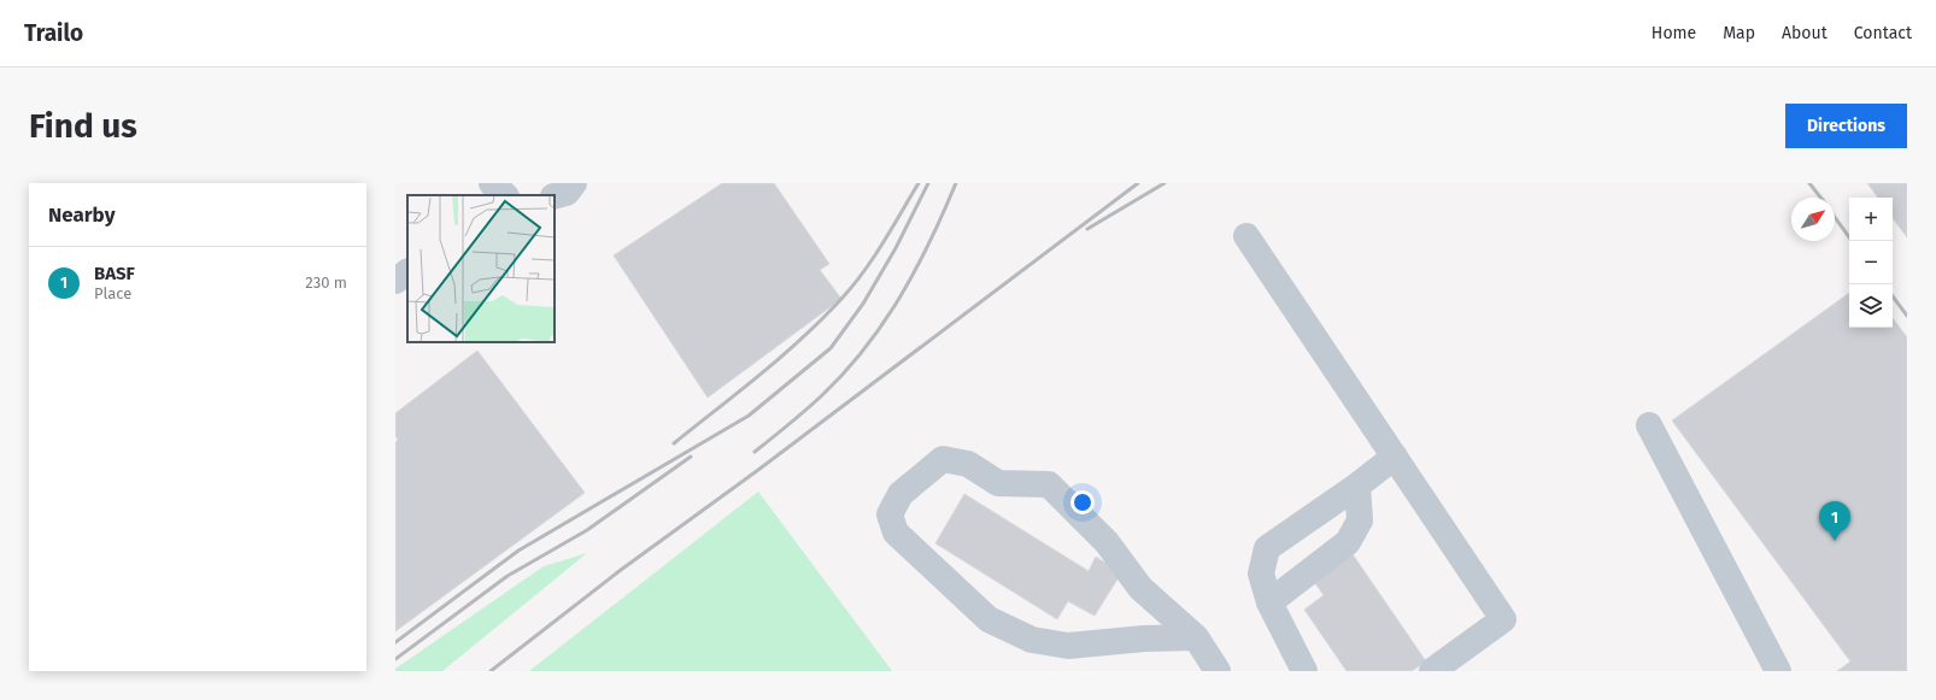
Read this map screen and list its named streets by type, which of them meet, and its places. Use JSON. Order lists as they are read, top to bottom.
{
  "north": "top right",
  "page": {
    "header": "Trailo",
    "nav": [
      "Home",
      "Map",
      "About",
      "Contact"
    ],
    "buttons": "Directions",
    "title": "Find us",
    "heading": "Nearby",
    "map_buttons": ["+", "−"],
    "list": [
      {
        "mark": "1",
        "name": "BASF",
        "note": "Place",
        "value": "230 m"
      }
    ],
    "pins": "1"
  }
}
